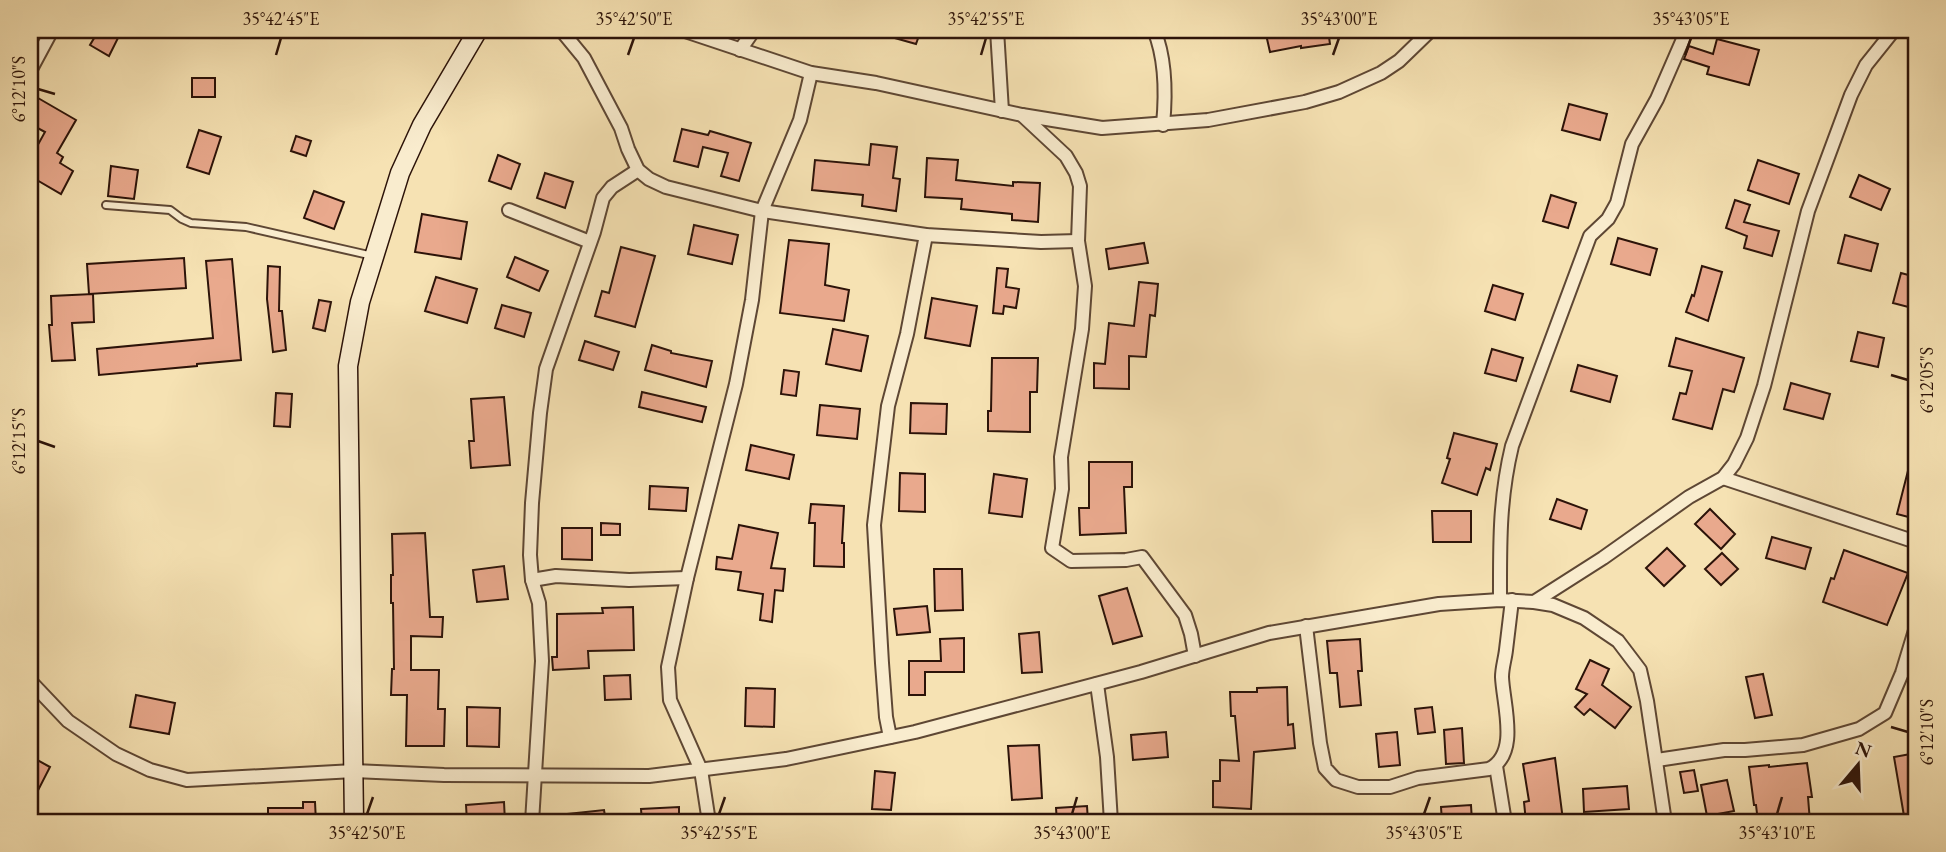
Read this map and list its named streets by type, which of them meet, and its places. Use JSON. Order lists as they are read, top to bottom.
{
  "north": "top",
  "coordinates": [
    "35°42'45\"E",
    "35°42'50\"E",
    "35°42'55\"E",
    "35°43'00\"E",
    "35°43'05\"E",
    "6°12'10\"S",
    "6°12'05\"S",
    "6°12'15\"S",
    "35°43'10\"E"
  ]
}
